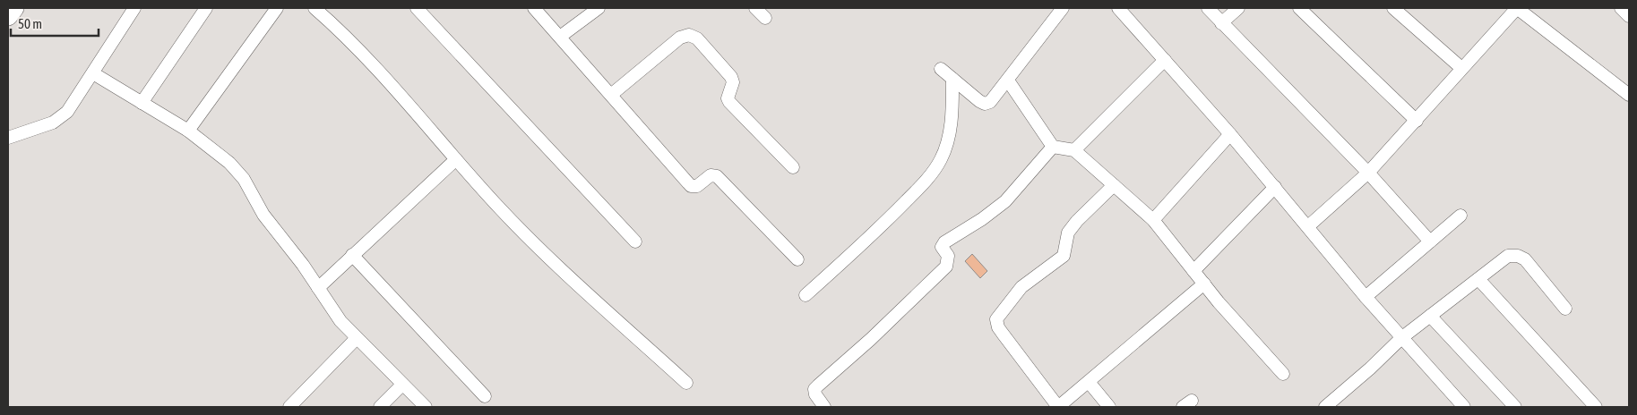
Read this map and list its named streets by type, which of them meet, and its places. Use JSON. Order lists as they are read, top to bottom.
{
  "scale_bar": "50 m"
}
